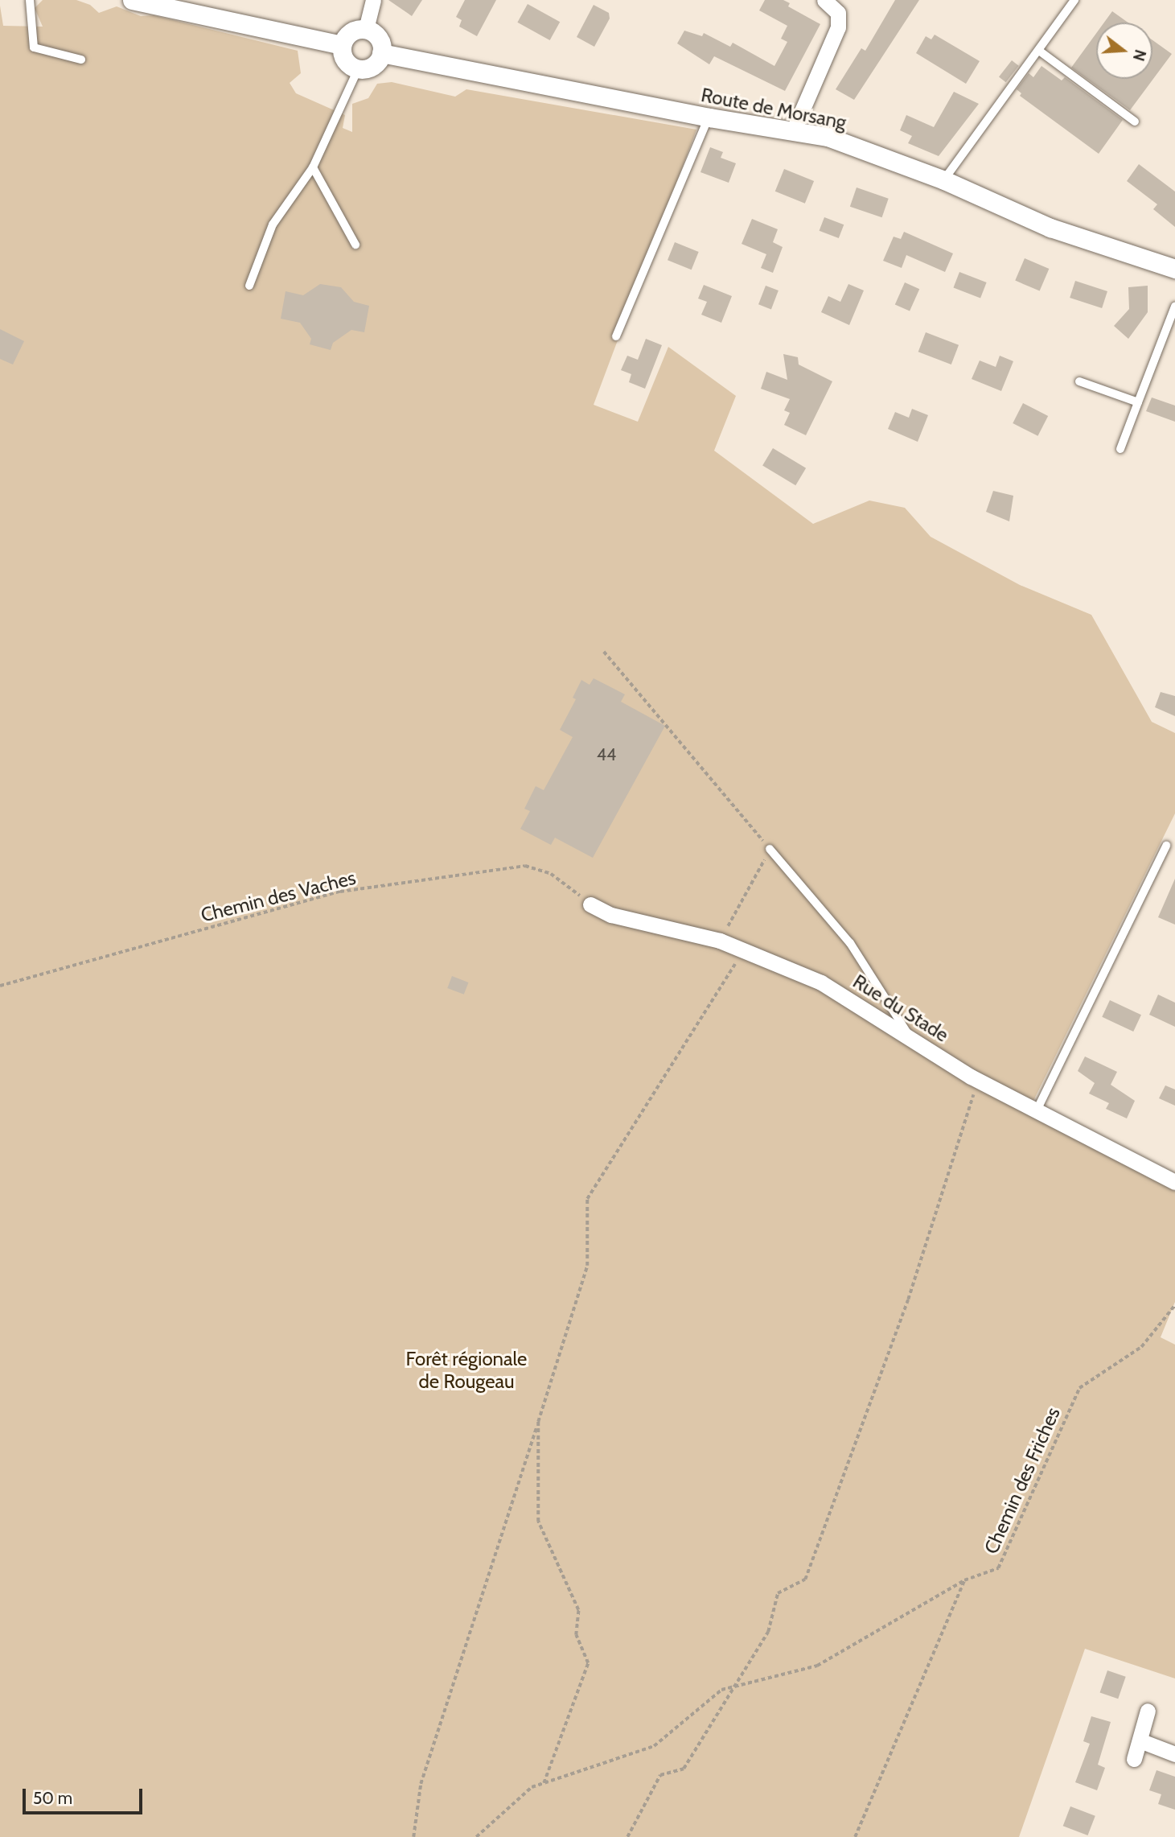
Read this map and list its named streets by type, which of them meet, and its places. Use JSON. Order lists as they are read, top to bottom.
{
  "streets": {
    "street": ["Route de Morsang", "Rue du Stade"],
    "path": ["Chemin des Vaches", "Chemin des Friches"]
  },
  "crossings": [
    ["Chemin des Vaches", "Rue du Stade"]
  ],
  "parks": ["Forêt régionale de Rougeau"],
  "house_numbers": ["44"],
  "scale_bar": "50 m",
  "north": "right"
}
